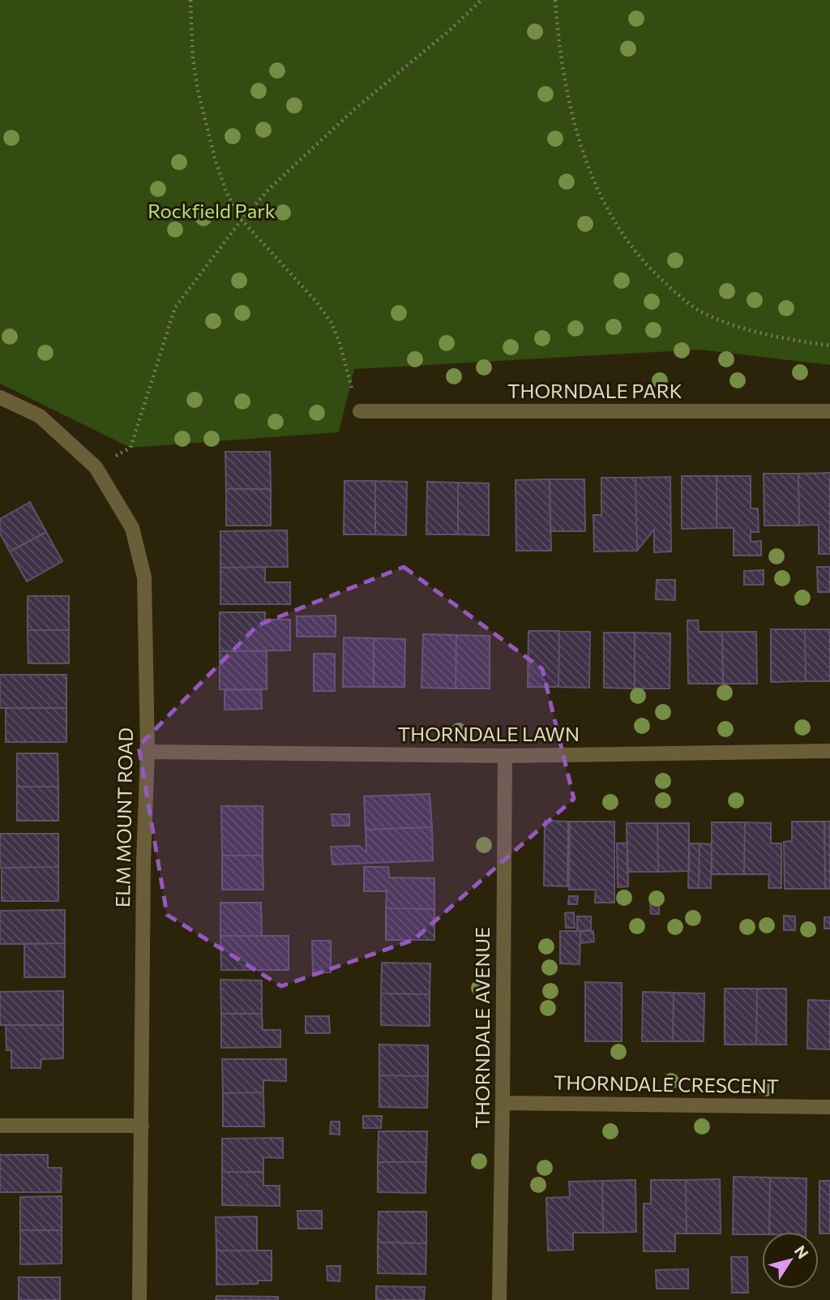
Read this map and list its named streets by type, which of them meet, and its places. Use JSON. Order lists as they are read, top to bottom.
{
  "streets": {
    "street": [
      "THORNDALE PARK",
      "THORNDALE LAWN",
      "ELM MOUNT ROAD",
      "THORNDALE AVENUE",
      "THORNDALE CRESCENT"
    ]
  },
  "crossings": [
    ["THORNDALE LAWN", "ELM MOUNT ROAD"],
    ["THORNDALE LAWN", "THORNDALE AVENUE"],
    ["THORNDALE AVENUE", "THORNDALE CRESCENT"]
  ],
  "parks": ["Rockfield Park"],
  "north": "top right"
}
